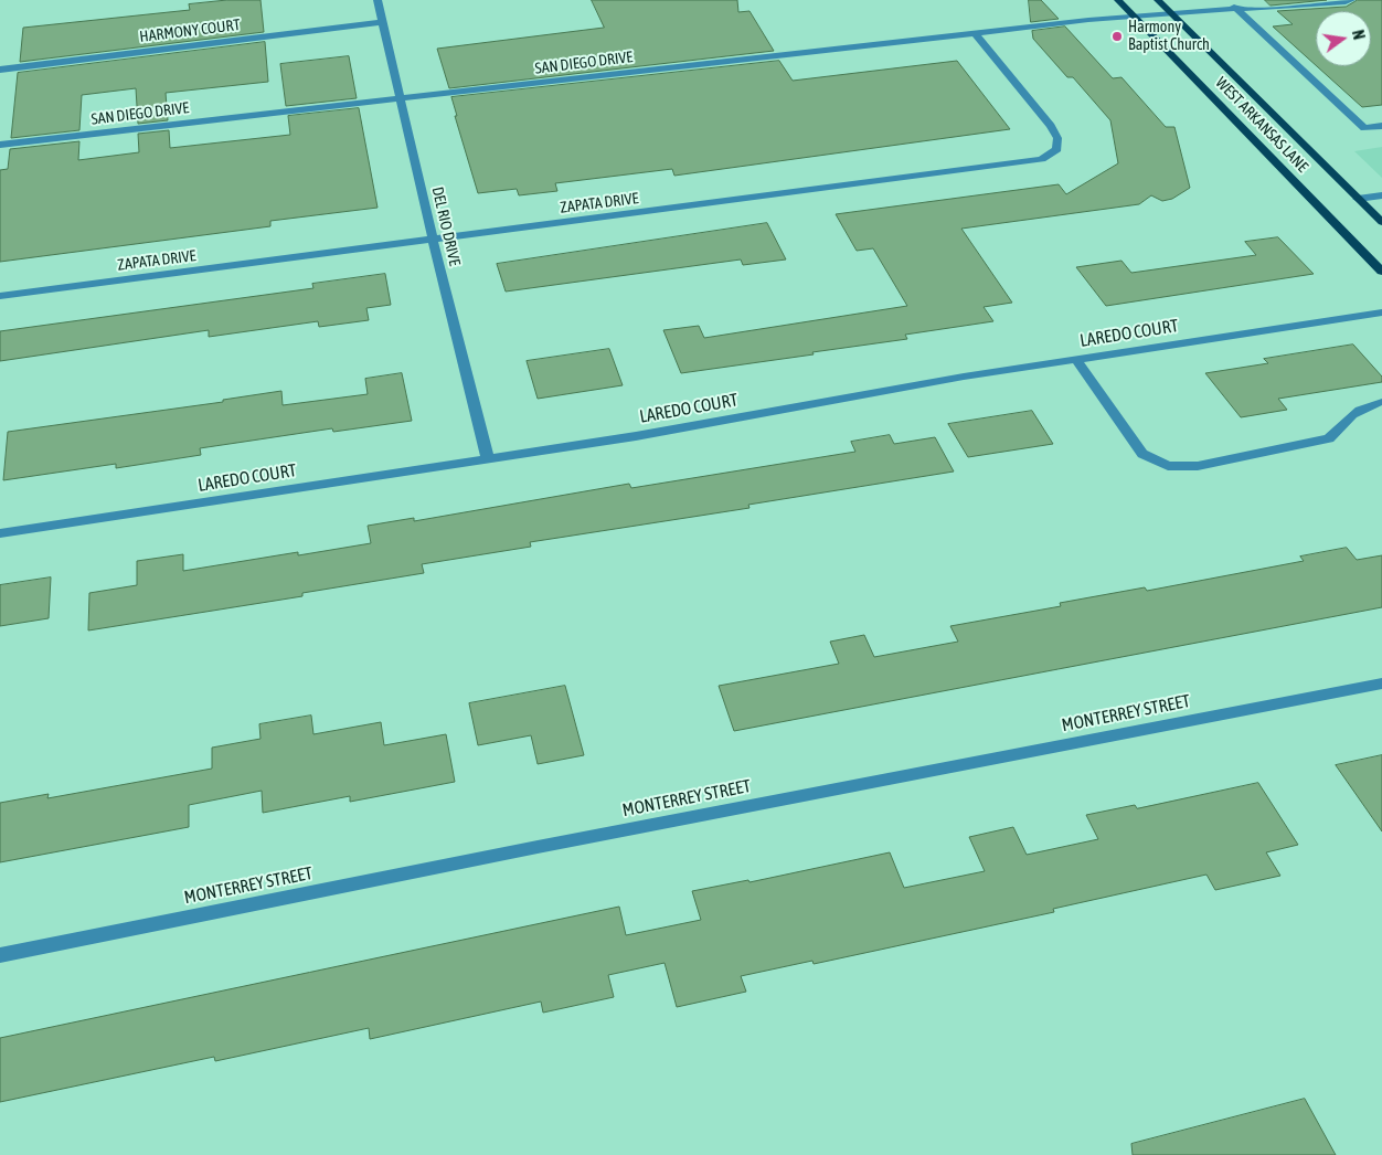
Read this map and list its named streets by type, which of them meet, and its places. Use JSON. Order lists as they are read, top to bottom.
{
  "streets": {
    "main road": ["WEST ARKANSAS LANE"],
    "street": [
      "HARMONY COURT",
      "SAN DIEGO DRIVE",
      "ZAPATA DRIVE",
      "DEL RIO DRIVE",
      "LAREDO COURT",
      "MONTERREY STREET"
    ]
  },
  "crossings": [
    ["HARMONY COURT", "DEL RIO DRIVE"],
    ["SAN DIEGO DRIVE", "WEST ARKANSAS LANE"],
    ["SAN DIEGO DRIVE", "ZAPATA DRIVE"],
    ["SAN DIEGO DRIVE", "DEL RIO DRIVE"],
    ["ZAPATA DRIVE", "DEL RIO DRIVE"],
    ["DEL RIO DRIVE", "LAREDO COURT"]
  ],
  "places": ["Harmony Baptist Church"],
  "north": "right"
}
